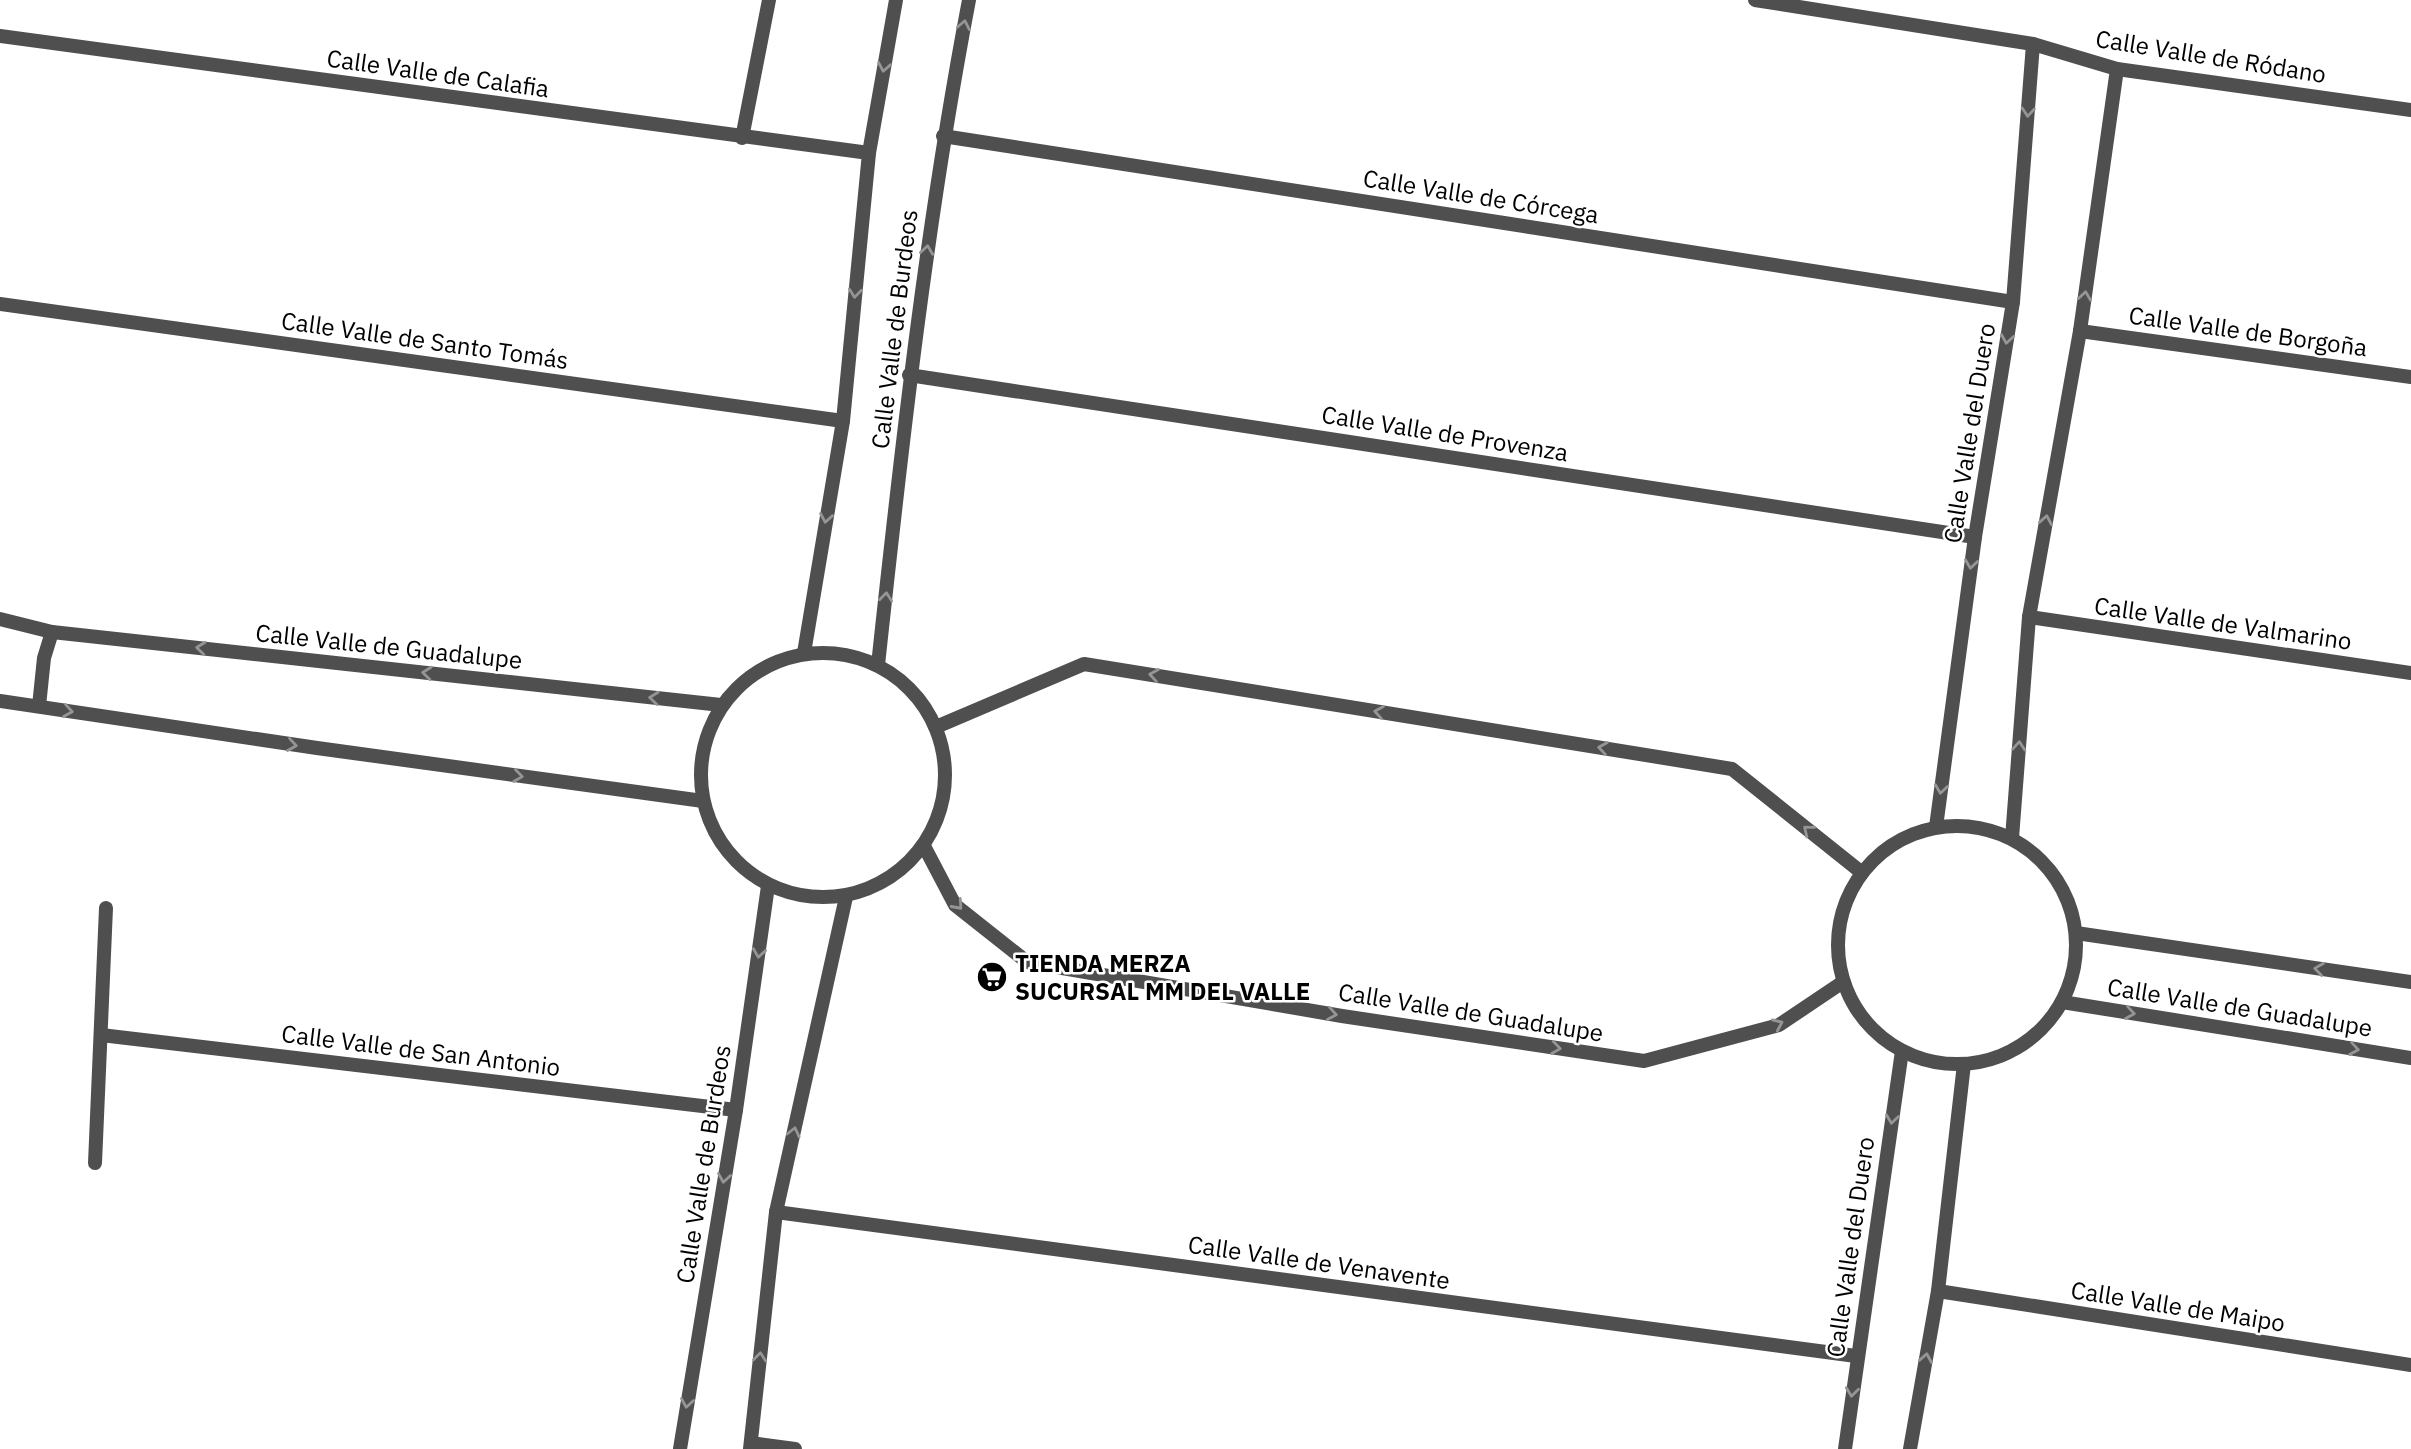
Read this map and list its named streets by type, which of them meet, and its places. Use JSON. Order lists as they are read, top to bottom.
{
  "streets": {
    "street": [
      "Calle Valle de Ródano",
      "Calle Valle de Calafia",
      "Calle Valle de Córcega",
      "Calle Valle de Burdeos",
      "Calle Valle de Borgoña",
      "Calle Valle de Santo Tomás",
      "Calle Valle de Provenza",
      "Calle Valle del Duero",
      "Calle Valle de Valmarino",
      "Calle Valle de Guadalupe",
      "Calle Valle de San Antonio",
      "Calle Valle de Venavente",
      "Calle Valle de Maipo"
    ]
  },
  "crossings": [
    ["Calle Valle de Ródano", "Calle Valle del Duero"],
    ["Calle Valle de Calafia", "Calle Valle de Burdeos"],
    ["Calle Valle de Córcega", "Calle Valle de Burdeos"],
    ["Calle Valle de Córcega", "Calle Valle del Duero"],
    ["Calle Valle de Burdeos", "Calle Valle de Santo Tomás"],
    ["Calle Valle de Burdeos", "Calle Valle de Provenza"],
    ["Calle Valle de Burdeos", "Calle Valle de Guadalupe"],
    ["Calle Valle de Burdeos", "Calle Valle de San Antonio"],
    ["Calle Valle de Provenza", "Calle Valle del Duero"],
    ["Calle Valle del Duero", "Calle Valle de Guadalupe"],
    ["Calle Valle del Duero", "Calle Valle de Venavente"]
  ],
  "places": {
    "supermarket": ["TIENDA MERZA SUCURSAL MM DEL VALLE"]
  }
}
